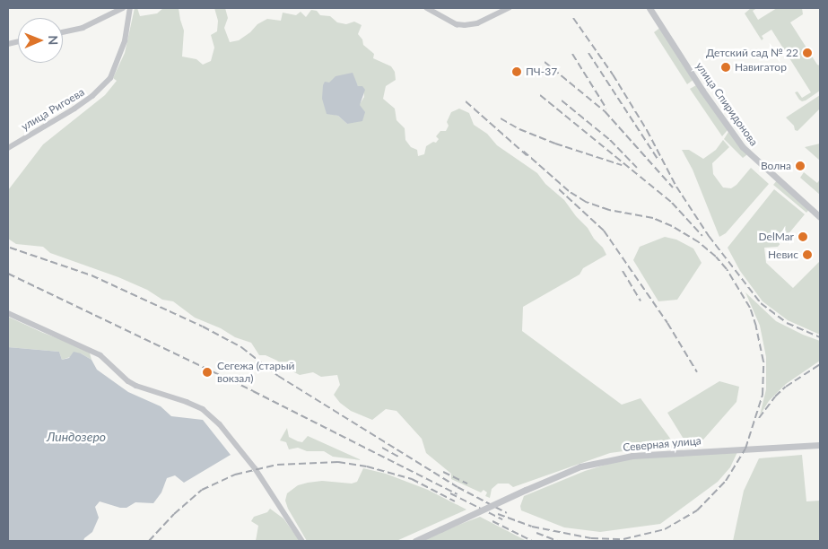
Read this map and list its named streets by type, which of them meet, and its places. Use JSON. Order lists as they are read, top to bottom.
{
  "streets": {
    "street": ["улица Спиридонова", "улица Ригоева", "Северная улица"]
  },
  "water": ["Линдозеро"],
  "places": [
    "Детский сад № 22",
    "Навигатор",
    "ПЧ-37",
    "Волна",
    "DelMar",
    "Невис",
    "Сегежа (старый вокзал)"
  ],
  "north": "right"
}
